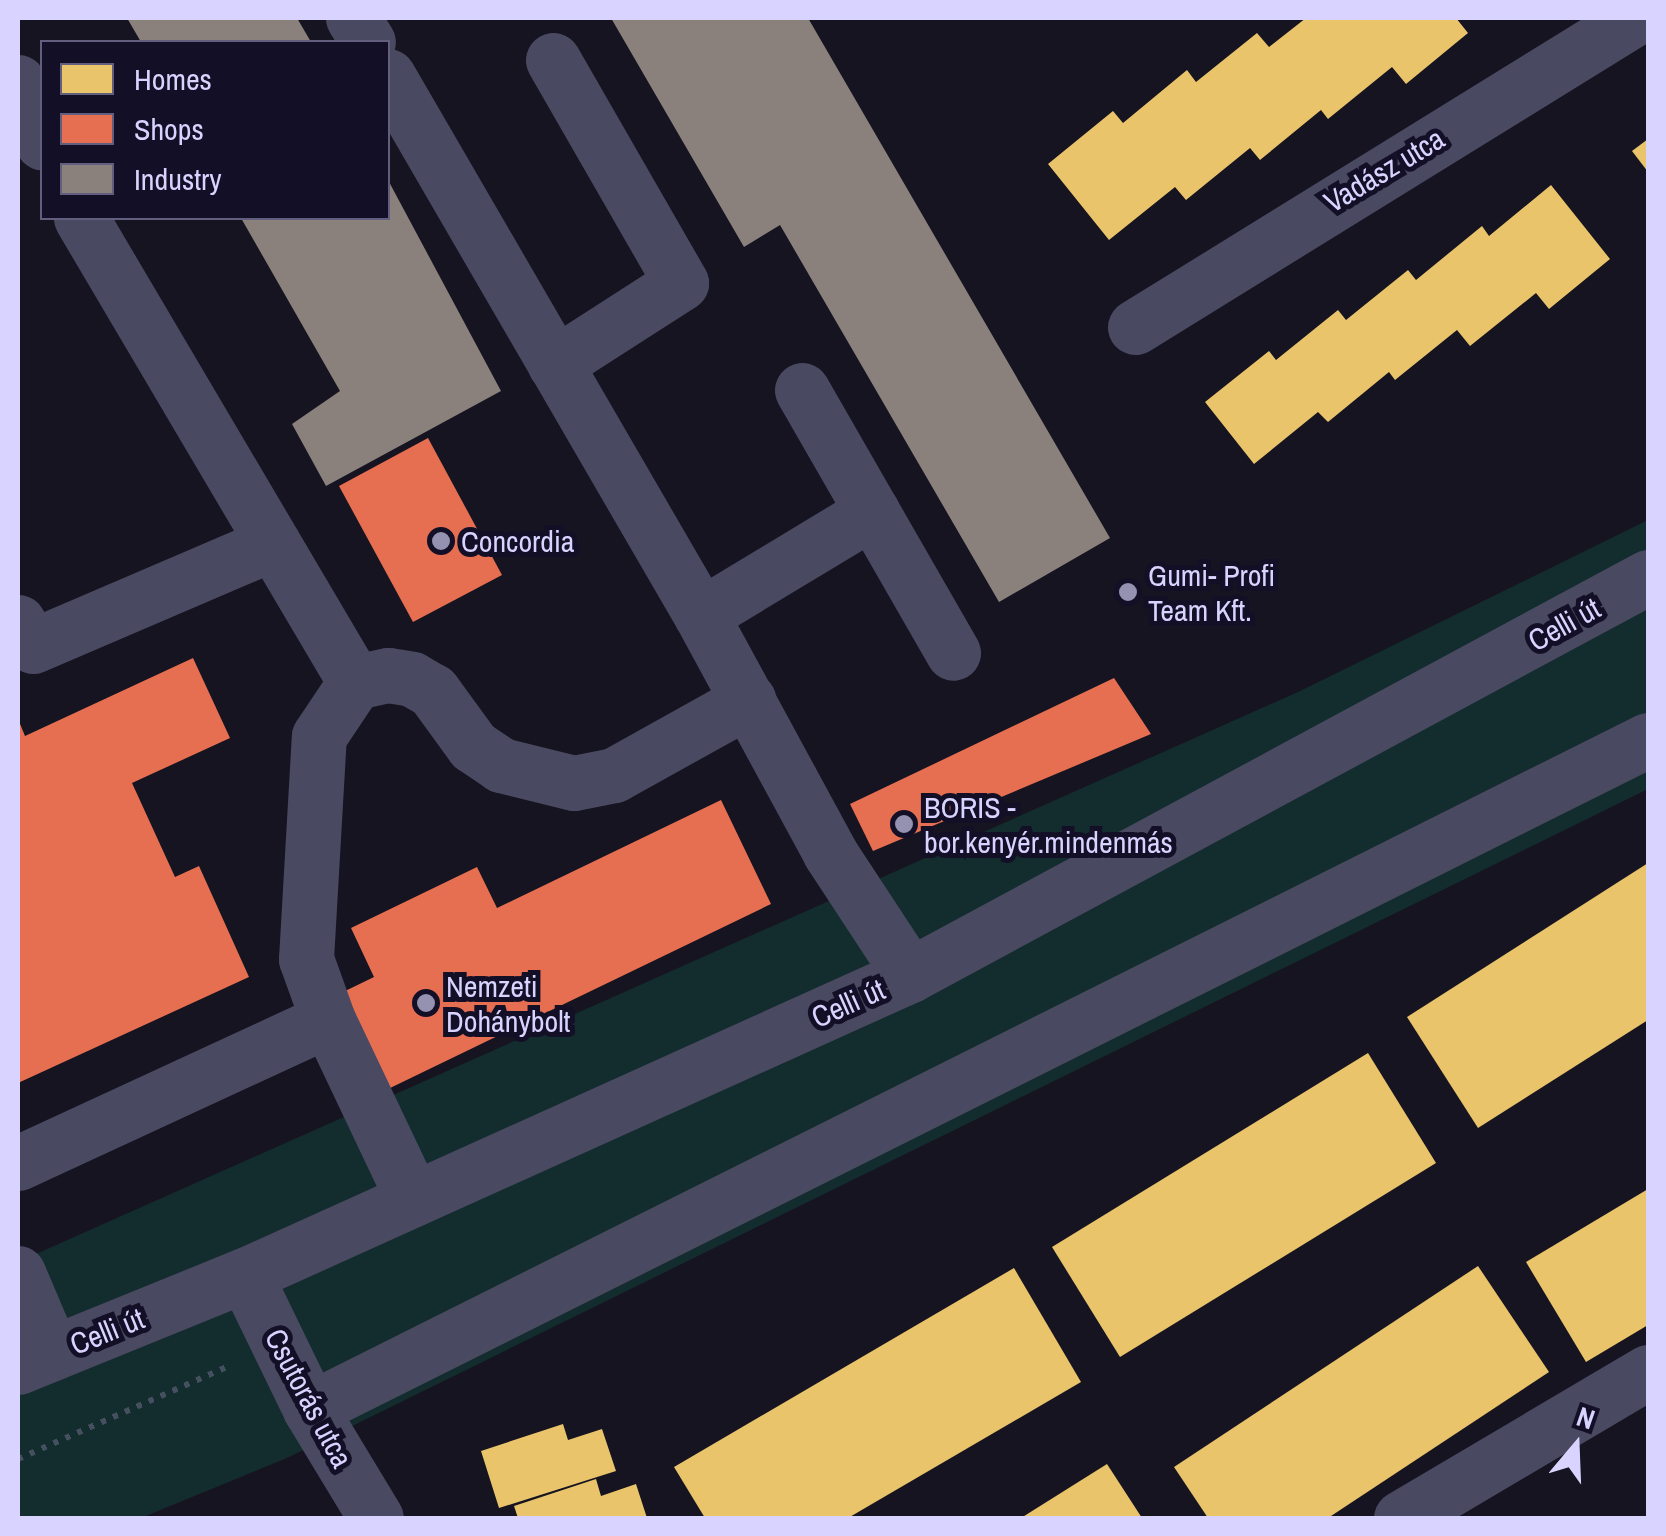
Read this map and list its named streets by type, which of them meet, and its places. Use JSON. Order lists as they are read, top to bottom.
{
  "streets": {
    "street": ["Vadász utca", "Celli út", "Csutorás utca"]
  },
  "crossings": [
    ["Celli út", "Csutorás utca"]
  ],
  "places": [
    "Concordia",
    "Gumi- Profi Team Kft.",
    "BORIS - bor.kenyér.mindenmás",
    "Nemzeti Dohánybolt"
  ],
  "legend": ["Homes", "Shops", "Industry"],
  "north": "top"
}
